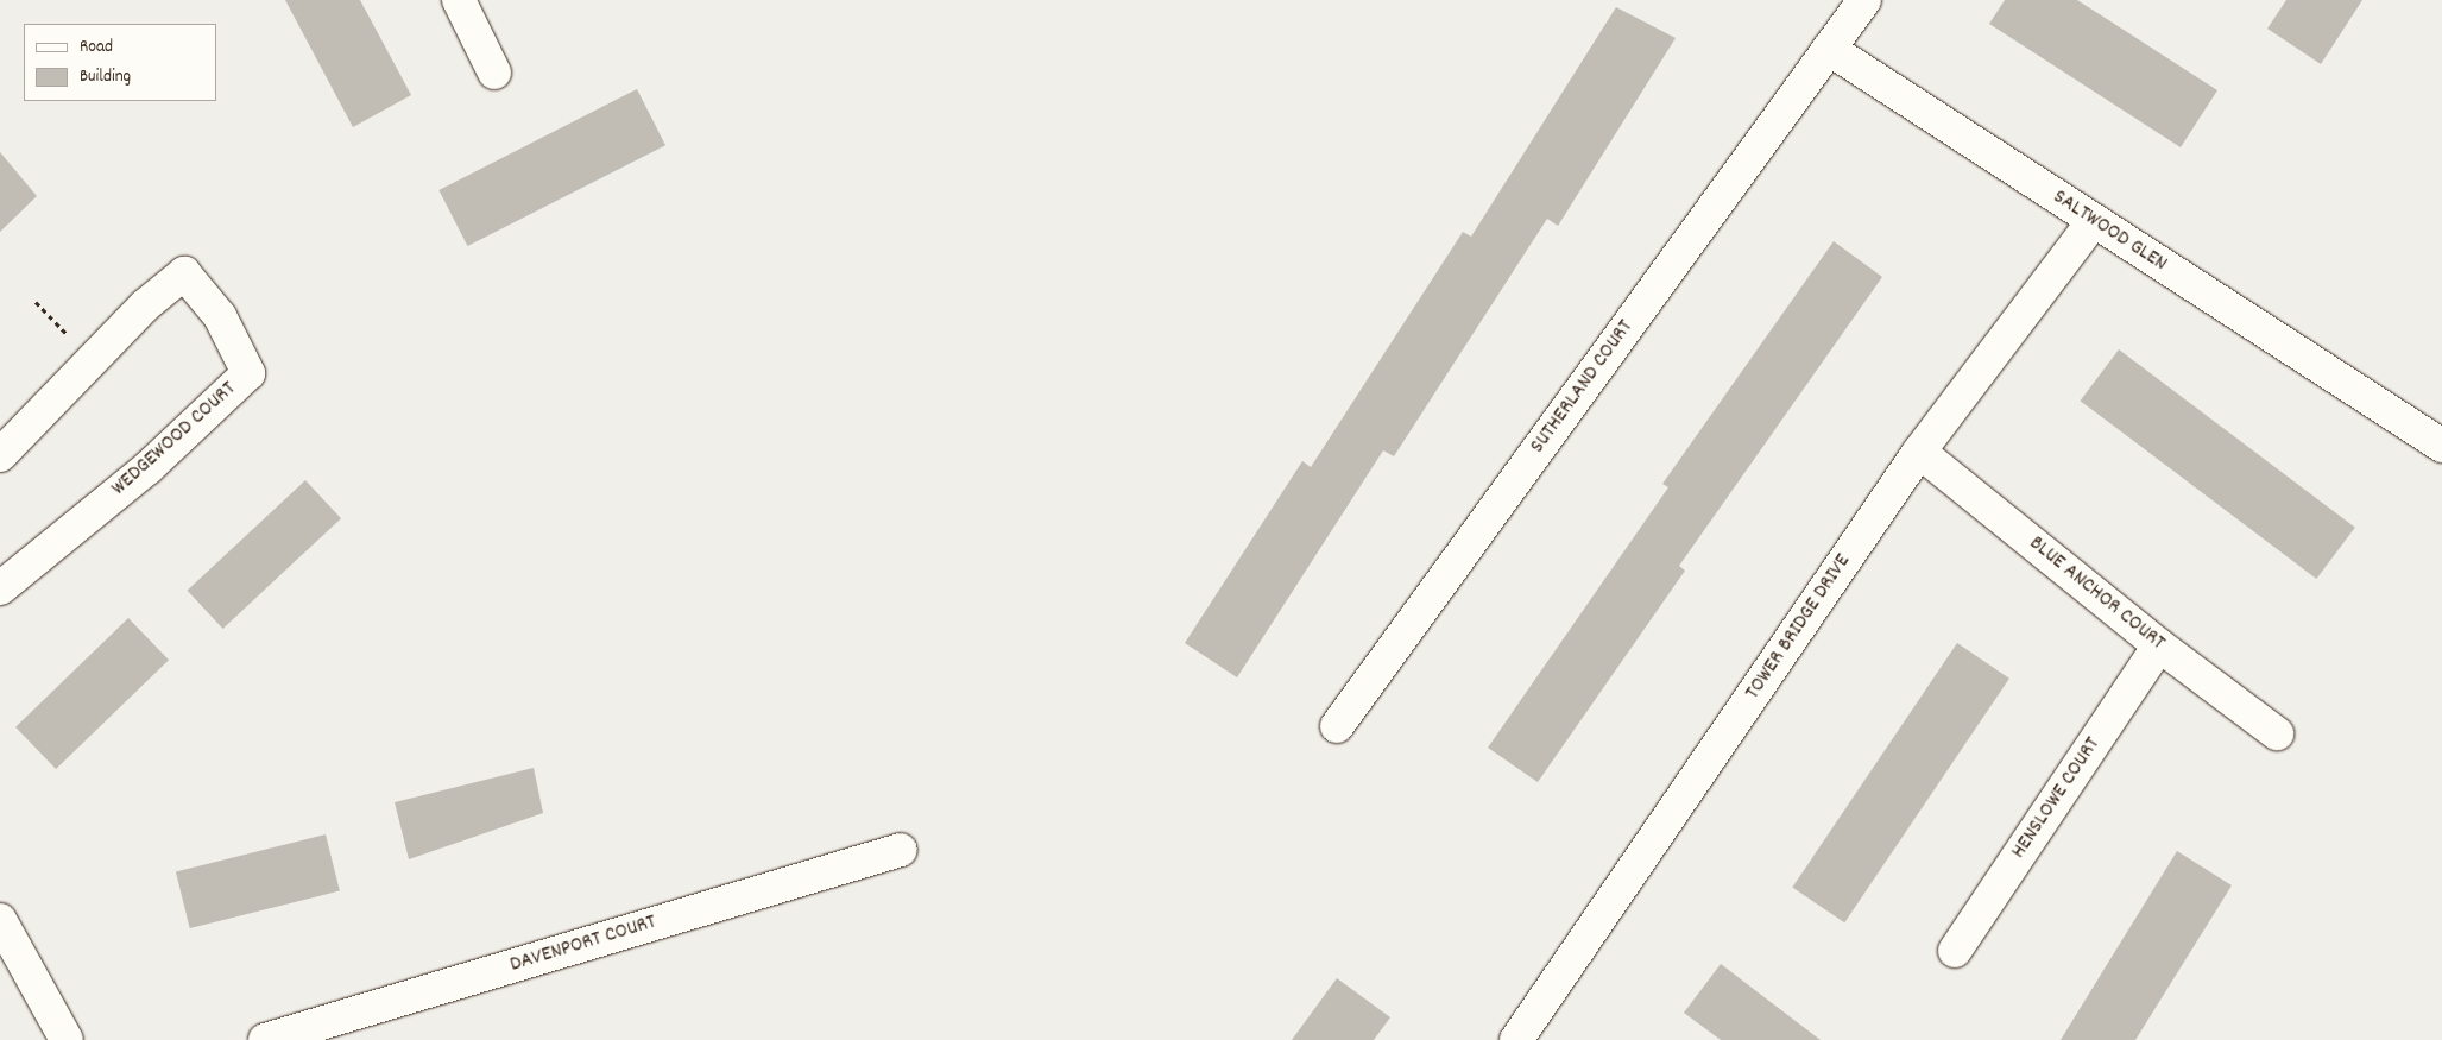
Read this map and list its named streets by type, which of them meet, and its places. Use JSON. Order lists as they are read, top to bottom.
{
  "streets": {
    "street": [
      "SALTWOOD GLEN",
      "SUTHERLAND COURT",
      "WEDGEWOOD COURT",
      "BLUE ANCHOR COURT",
      "TOWER BRIDGE DRIVE",
      "HENSLOWE COURT",
      "DAVENPORT COURT"
    ]
  },
  "crossings": [
    ["SALTWOOD GLEN", "SUTHERLAND COURT"],
    ["SALTWOOD GLEN", "TOWER BRIDGE DRIVE"],
    ["BLUE ANCHOR COURT", "TOWER BRIDGE DRIVE"],
    ["BLUE ANCHOR COURT", "HENSLOWE COURT"]
  ],
  "legend": ["Road", "Building"]
}
